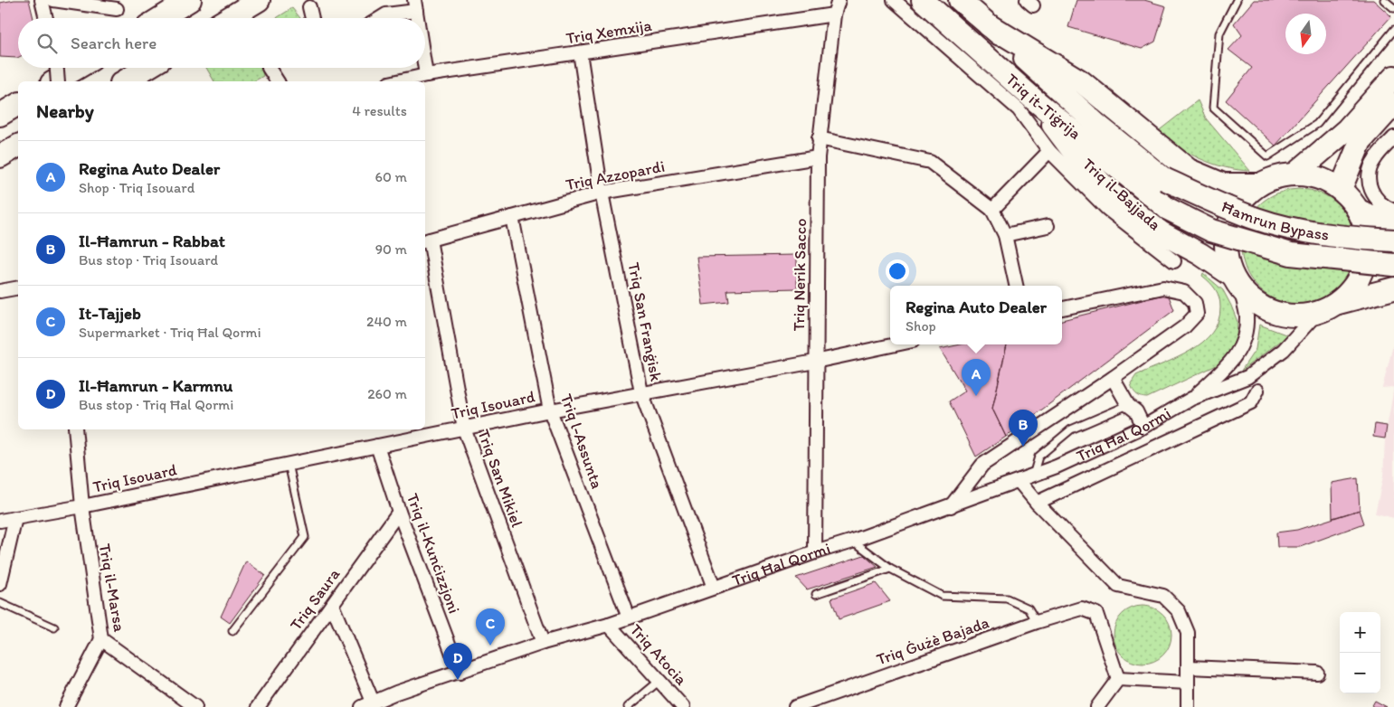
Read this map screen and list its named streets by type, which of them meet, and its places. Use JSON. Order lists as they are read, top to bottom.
{
  "streets": {
    "highway": ["Triq it-Tiġrija", "Ħamrun Bypass"],
    "street": [
      "Triq Xemxija",
      "Triq Azzopardi",
      "Triq il-Bajjada",
      "Triq Nerik Sacco",
      "Triq San Franġisk",
      "Triq Isouard",
      "Triq Ħal Qormi",
      "Triq l-Assunta",
      "Triq San Mikiel",
      "Triq il-Kunċizzjoni",
      "Triq il-Marsa",
      "Triq Saura",
      "Triq Ġużè Bajada",
      "Triq Atocia"
    ]
  },
  "crossings": [
    ["Triq Xemxija", "Triq Nerik Sacco"],
    ["Triq Xemxija", "Triq San Franġisk"],
    ["Triq it-Tiġrija", "Ħamrun Bypass"],
    ["Triq Azzopardi", "Triq Nerik Sacco"],
    ["Triq Azzopardi", "Triq San Franġisk"],
    ["Triq Azzopardi", "Triq l-Assunta"],
    ["Triq Azzopardi", "Triq San Mikiel"],
    ["Triq Nerik Sacco", "Triq Isouard"],
    ["Triq Nerik Sacco", "Triq Ħal Qormi"],
    ["Triq San Franġisk", "Triq Isouard"],
    ["Triq San Franġisk", "Triq Ħal Qormi"],
    ["Triq Isouard", "Triq l-Assunta"],
    ["Triq Isouard", "Triq San Mikiel"],
    ["Triq Isouard", "Triq il-Kunċizzjoni"],
    ["Triq Isouard", "Triq il-Marsa"],
    ["Triq Ħal Qormi", "Triq l-Assunta"],
    ["Triq Ħal Qormi", "Triq San Mikiel"],
    ["Triq Ħal Qormi", "Triq il-Kunċizzjoni"],
    ["Triq Ħal Qormi", "Triq Atocia"],
    ["Triq il-Kunċizzjoni", "Triq Saura"]
  ],
  "north": "bottom",
  "page": {
    "search": "Search here",
    "heading": ["Nearby", "4 results"],
    "list": [
      {
        "mark": "A",
        "name": "Regina Auto Dealer",
        "note": "Shop · Triq Isouard",
        "value": "60 m"
      },
      {
        "mark": "B",
        "name": "Il-Ħamrun - Rabbat",
        "note": "Bus stop · Triq Isouard",
        "value": "90 m"
      },
      {
        "mark": "C",
        "name": "It-Tajjeb",
        "note": "Supermarket · Triq Ħal Qormi",
        "value": "240 m"
      },
      {
        "mark": "D",
        "name": "Il-Ħamrun - Karmnu",
        "note": "Bus stop · Triq Ħal Qormi",
        "value": "260 m"
      }
    ],
    "popup": ["Regina Auto Dealer", "Shop"],
    "pins": [
      "A",
      "B",
      "C",
      "D"
    ],
    "map_buttons": ["+", "−"]
  }
}
